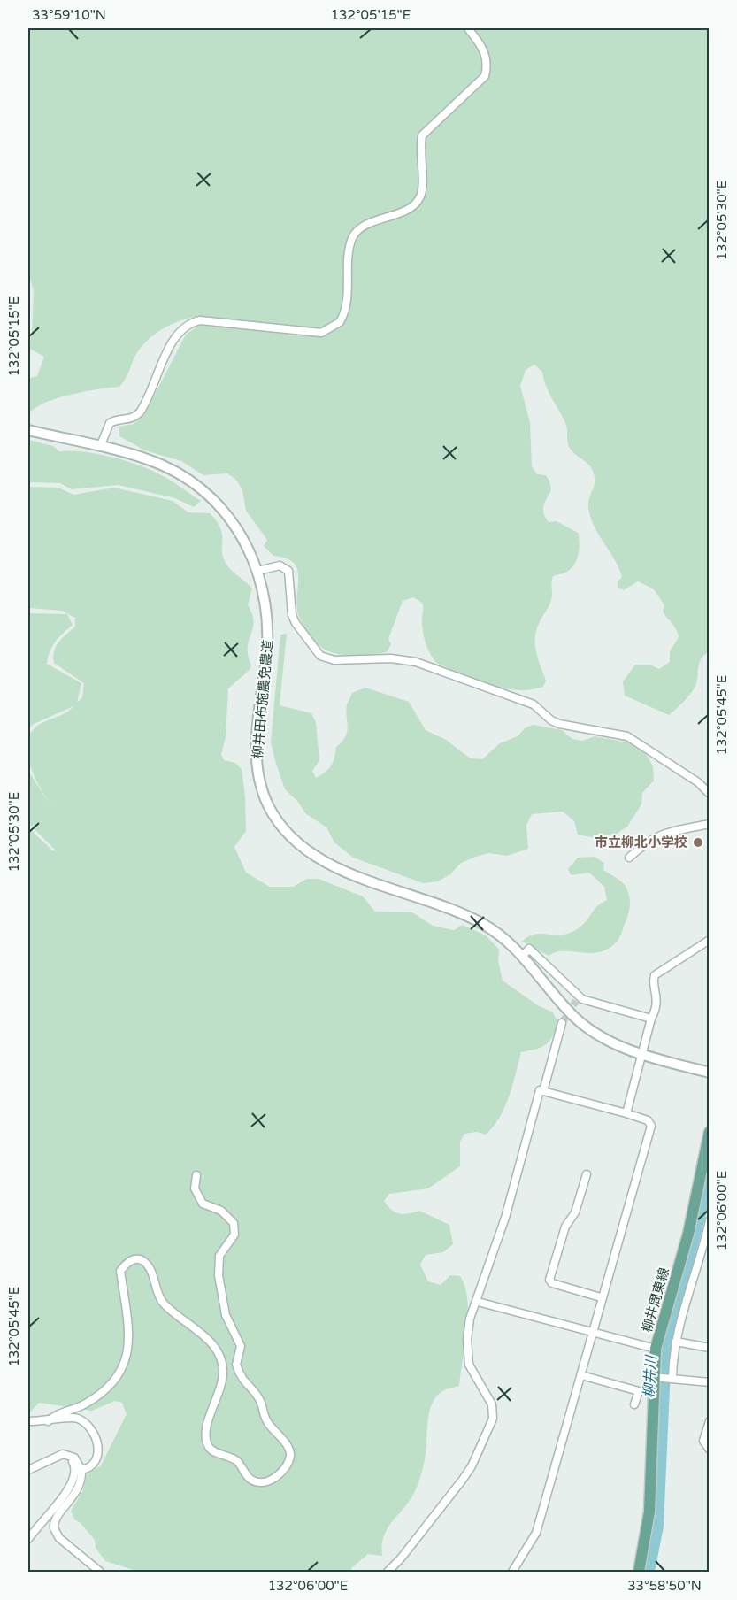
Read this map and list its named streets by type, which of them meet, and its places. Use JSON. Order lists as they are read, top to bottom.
{
  "streets": {
    "main road": ["柳井周東線"],
    "street": ["柳井田布施農免農道"]
  },
  "water": ["柳井川"],
  "places": ["市立柳北小学校"],
  "coordinates": [
    "33°59'10\"N",
    "132°05'15\"E",
    "132°05'30\"E",
    "132°05'45\"E",
    "132°06'00\"E",
    "33°58'50\"N"
  ]
}
